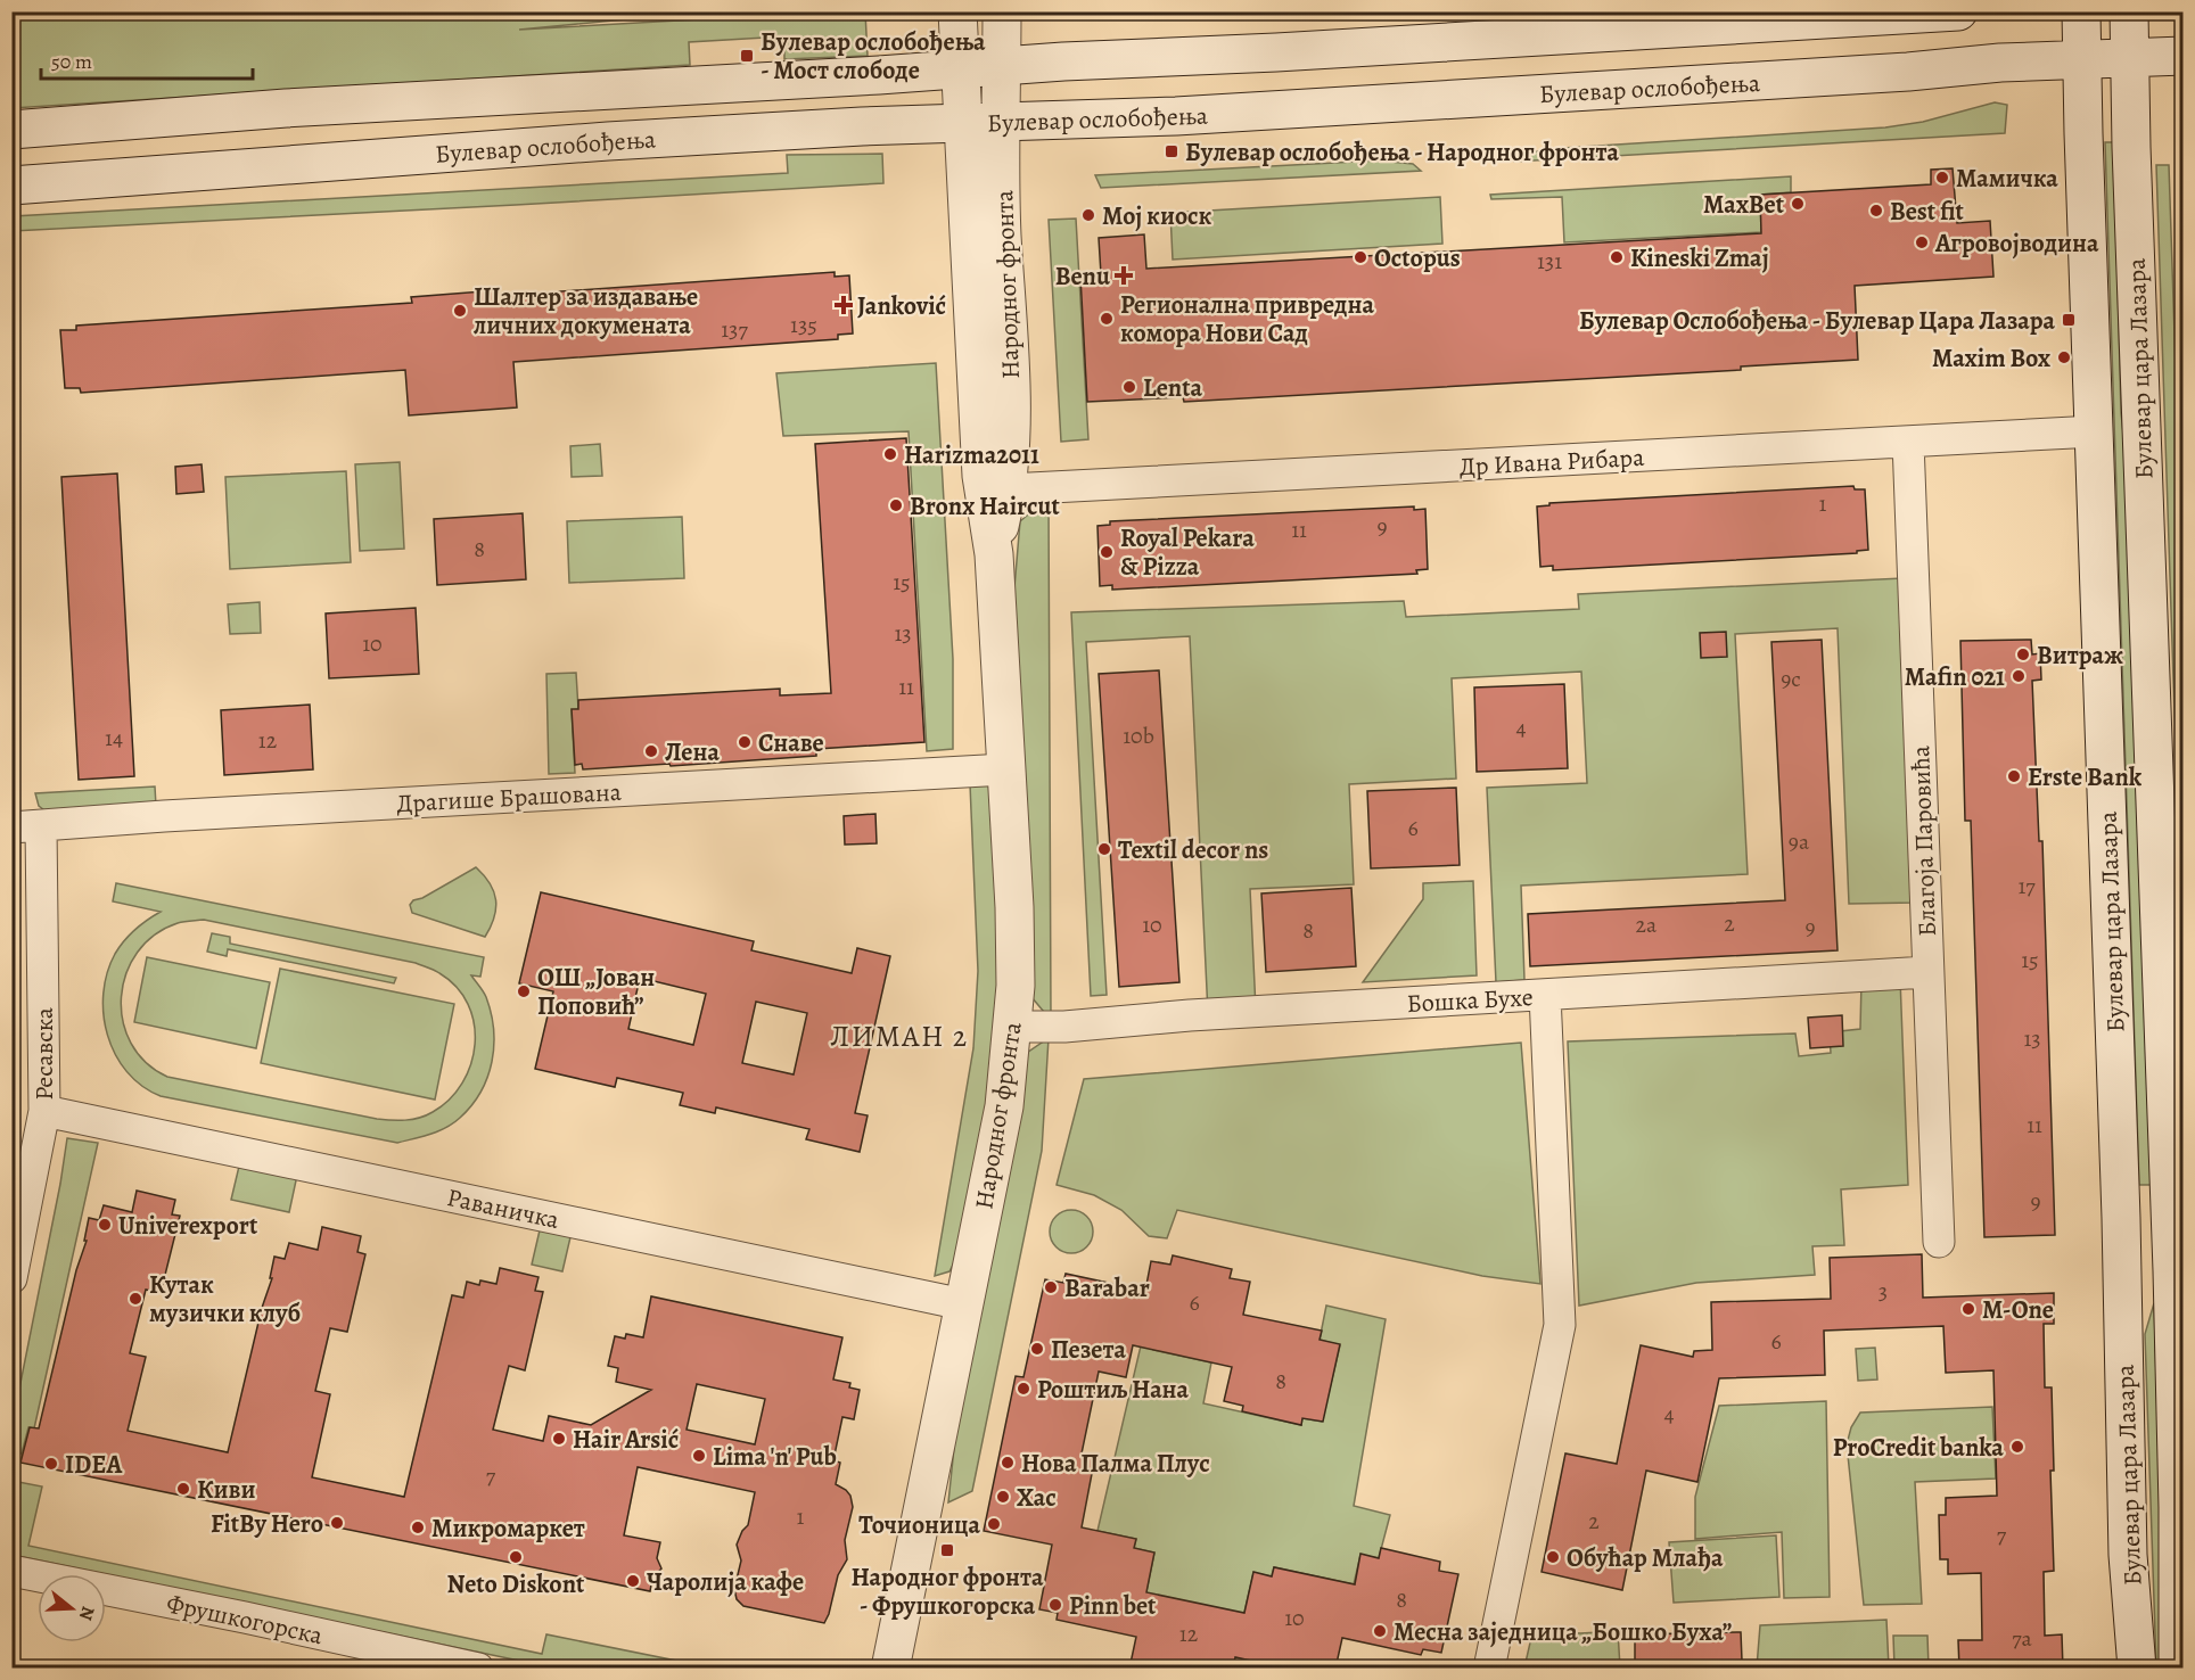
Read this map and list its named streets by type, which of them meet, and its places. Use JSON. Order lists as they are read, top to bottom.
{
  "streets": {
    "main road": ["Булевар ослобођења", "Народног фронта", "Булевар цара Лазара"],
    "street": [
      "Др Ивана Рибара",
      "Драгише Брашована",
      "Благоја Паровића",
      "Бошка Бухе",
      "Ресавска",
      "Раваничка",
      "Фрушкогорска"
    ]
  },
  "crossings": [
    ["Булевар ослобођења", "Народног фронта"],
    ["Булевар ослобођења", "Булевар цара Лазара"],
    ["Народног фронта", "Др Ивана Рибара"],
    ["Народног фронта", "Драгише Брашована"],
    ["Народног фронта", "Бошка Бухе"],
    ["Народног фронта", "Раваничка"],
    ["Булевар цара Лазара", "Др Ивана Рибара"],
    ["Др Ивана Рибара", "Благоја Паровића"],
    ["Драгише Брашована", "Ресавска"],
    ["Благоја Паровића", "Бошка Бухе"],
    ["Ресавска", "Раваничка"]
  ],
  "districts": ["ЛИМАН 2"],
  "places": {
    "transit": [
      "Булевар ослобођења - Мост слободе",
      "Булевар ослобођења - Народног фронта",
      "Булевар Ослобођења - Булевар Цара Лазара",
      "Народног фронта - Фрушкогорска"
    ],
    "other": [
      "Мамичка",
      "MaxBet",
      "Best fit",
      "Мој киоск",
      "Агровојводина",
      "Octopus",
      "Kineski Zmaj",
      "Шалтер за издавање личних докумената",
      "Регионална привредна комора Нови Сад",
      "Maxim Box",
      "Lenta",
      "Harizma2011",
      "Bronx Haircut",
      "Royal Pekara & Pizza",
      "Витраж",
      "Mafin 021",
      "Снаве",
      "Лена",
      "Erste Bank",
      "Textil decor ns",
      "ОШ „Јован Поповић”",
      "Univerexport",
      "Barabar",
      "Кутак музички клуб",
      "M-One",
      "Пезета",
      "Роштиљ Нана",
      "Hair Arsić",
      "ProCredit banka",
      "Lima 'n' Pub",
      "Нова Палма Плус",
      "IDEA",
      "Киви",
      "Хас",
      "FitBy Hero",
      "Точионица",
      "Микромаркет",
      "Neto Diskont",
      "Обућар Млађа",
      "Чаролија кафе",
      "Pinn bet",
      "Месна заједница „Бошко Буха”"
    ],
    "health": ["Benu", "Janković"]
  },
  "house_numbers": [
    "131",
    "135",
    "137",
    "1",
    "9",
    "11",
    "8",
    "15",
    "13",
    "10",
    "9c",
    "11",
    "4",
    "10b",
    "14",
    "12",
    "6",
    "9a",
    "17",
    "2",
    "10",
    "2a",
    "9",
    "8",
    "15",
    "13",
    "11",
    "9",
    "3",
    "6",
    "6",
    "8",
    "4",
    "7",
    "1",
    "2",
    "7",
    "8",
    "10",
    "12",
    "7a"
  ],
  "scale_bar": "50 m",
  "north": "right"
}
